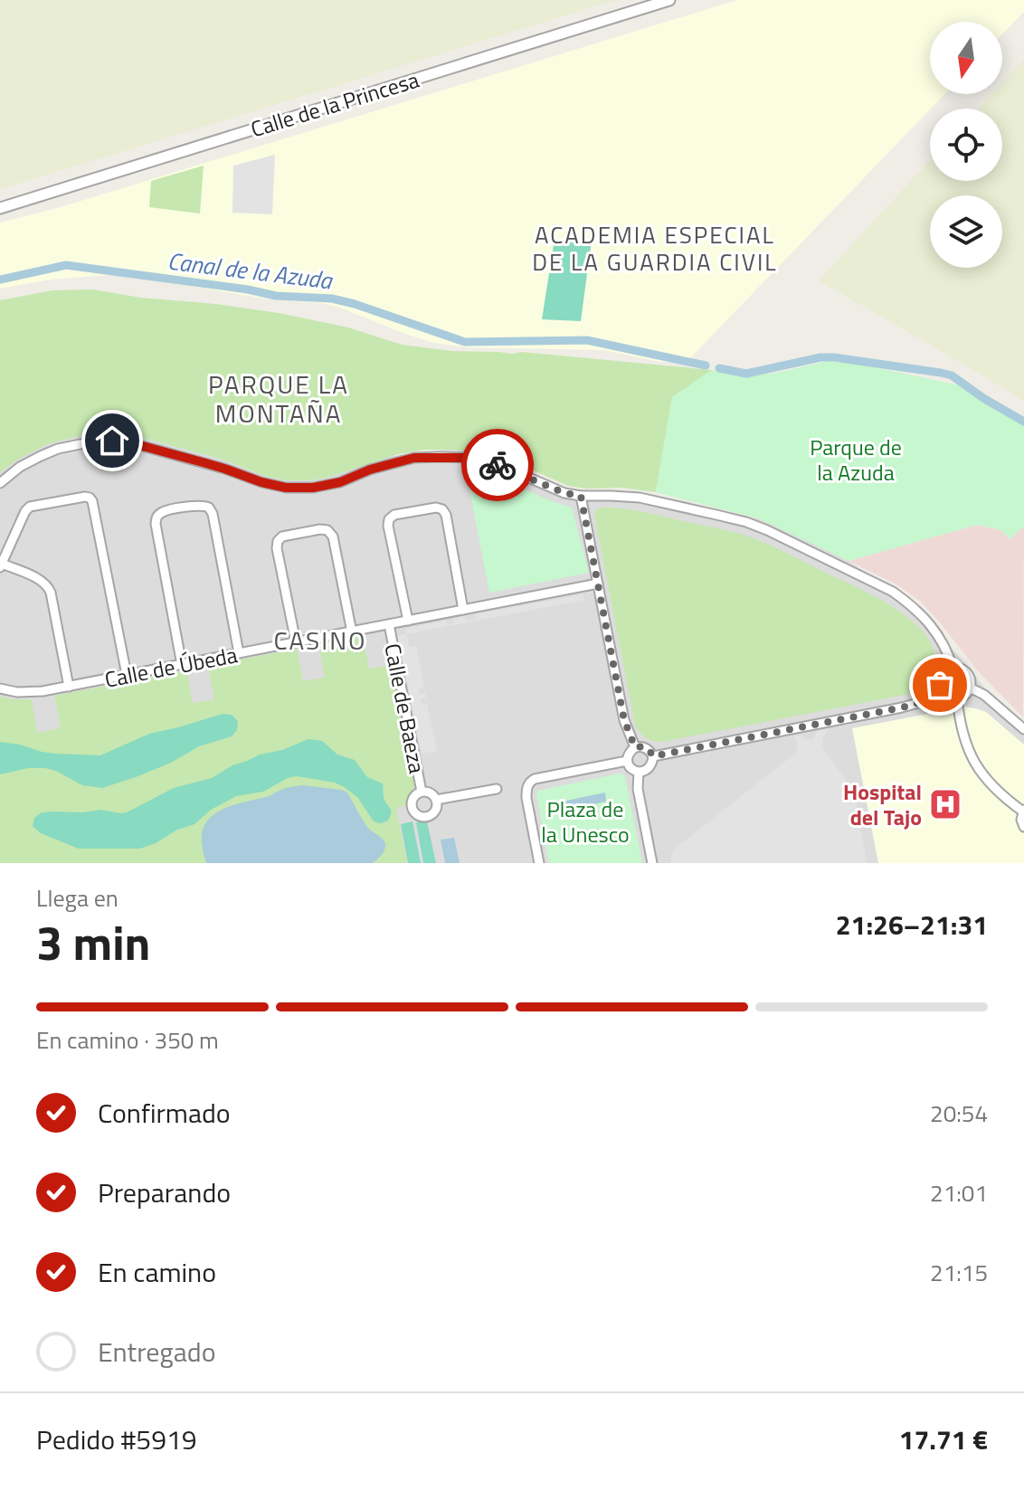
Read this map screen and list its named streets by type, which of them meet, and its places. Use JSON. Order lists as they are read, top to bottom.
{
  "streets": {
    "street": ["Calle de la Princesa", "Calle de Úbeda", "Calle de Baeza"]
  },
  "crossings": [
    ["Calle de Úbeda", "Calle de Baeza"]
  ],
  "districts": ["ACADEMIA ESPECIAL DE LA GUARDIA CIVIL", "PARQUE LA MONTAÑA", "CASINO"],
  "water": ["Canal de la Azuda"],
  "parks": ["Parque de la Azuda", "Plaza de la Unesco"],
  "places": {
    "hospital": ["Hospital del Tajo"]
  },
  "north": "bottom",
  "page": {
    "heading": ["3 min", "Llega en", "21:26–21:31"],
    "panel": ["Pedido #5919", "17.71 €"],
    "bar": "En camino · 350 m",
    "list": [
      ["Confirmado", "20:54"],
      ["Preparando", "21:01"],
      ["En camino", "21:15"],
      "Entregado"
    ]
  }
}
